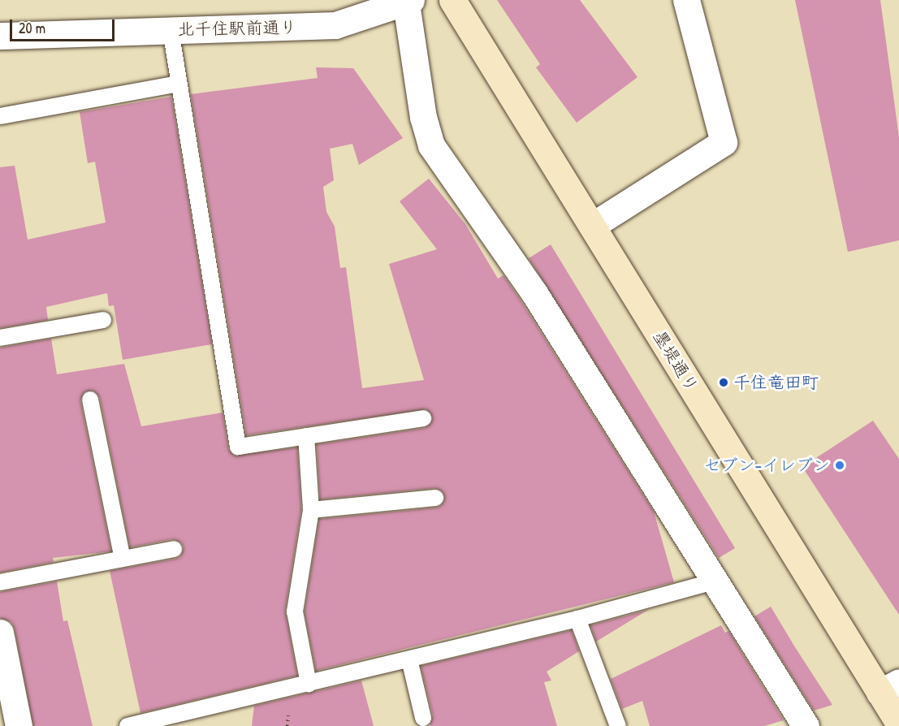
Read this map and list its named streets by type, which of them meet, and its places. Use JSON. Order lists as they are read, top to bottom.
{
  "streets": {
    "main road": ["墨堤通り"],
    "street": ["北千住駅前通り"]
  },
  "places": ["千住竜田町", "セブン-イレブン"],
  "scale_bar": "20 m"
}
